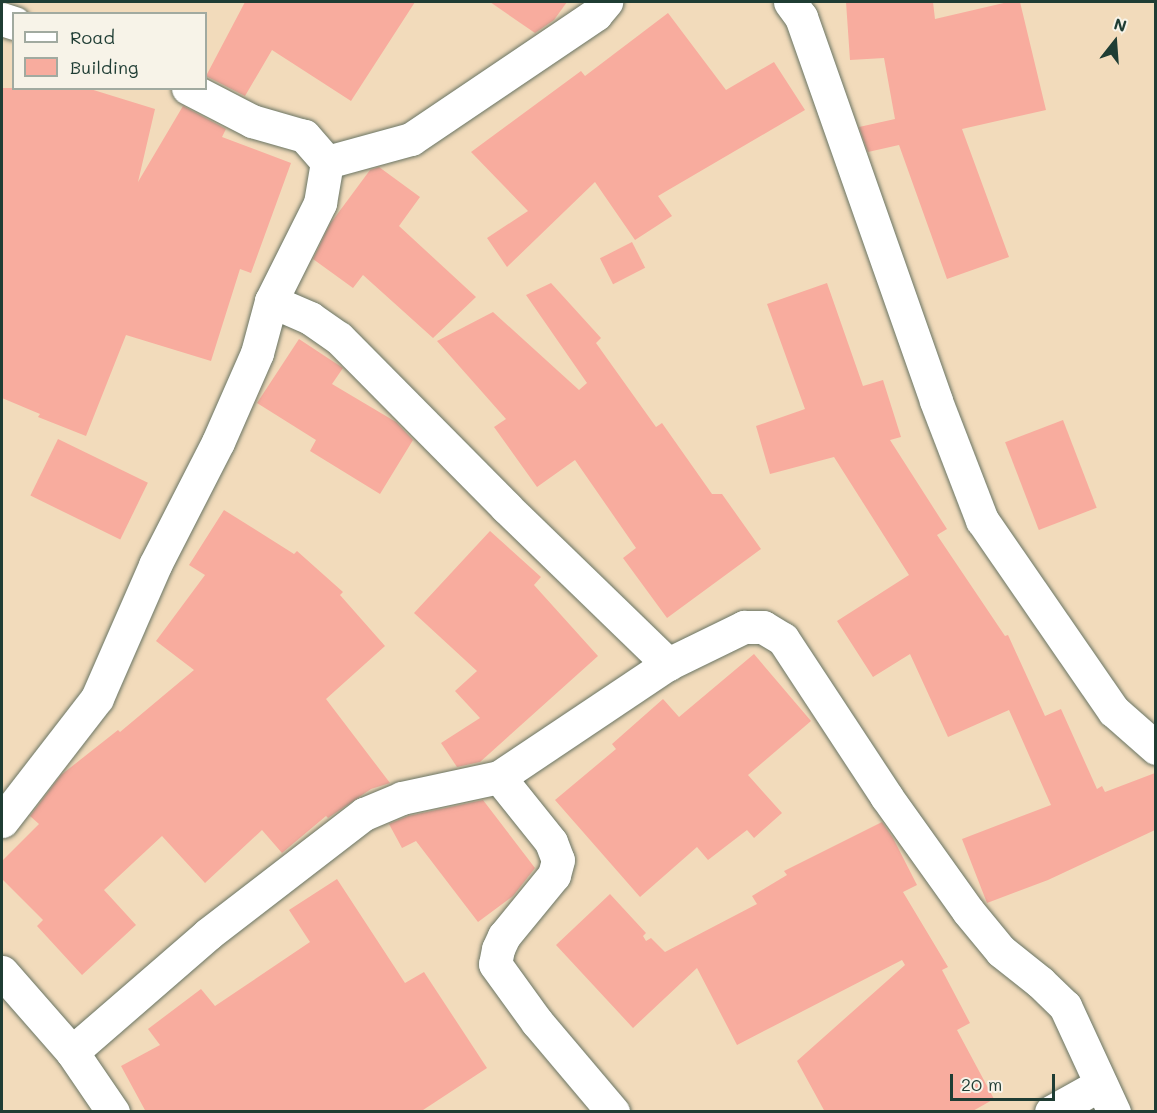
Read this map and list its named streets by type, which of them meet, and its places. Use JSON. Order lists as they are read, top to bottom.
{
  "legend": ["Road", "Building"],
  "scale_bar": "20 m",
  "north": "top"
}
